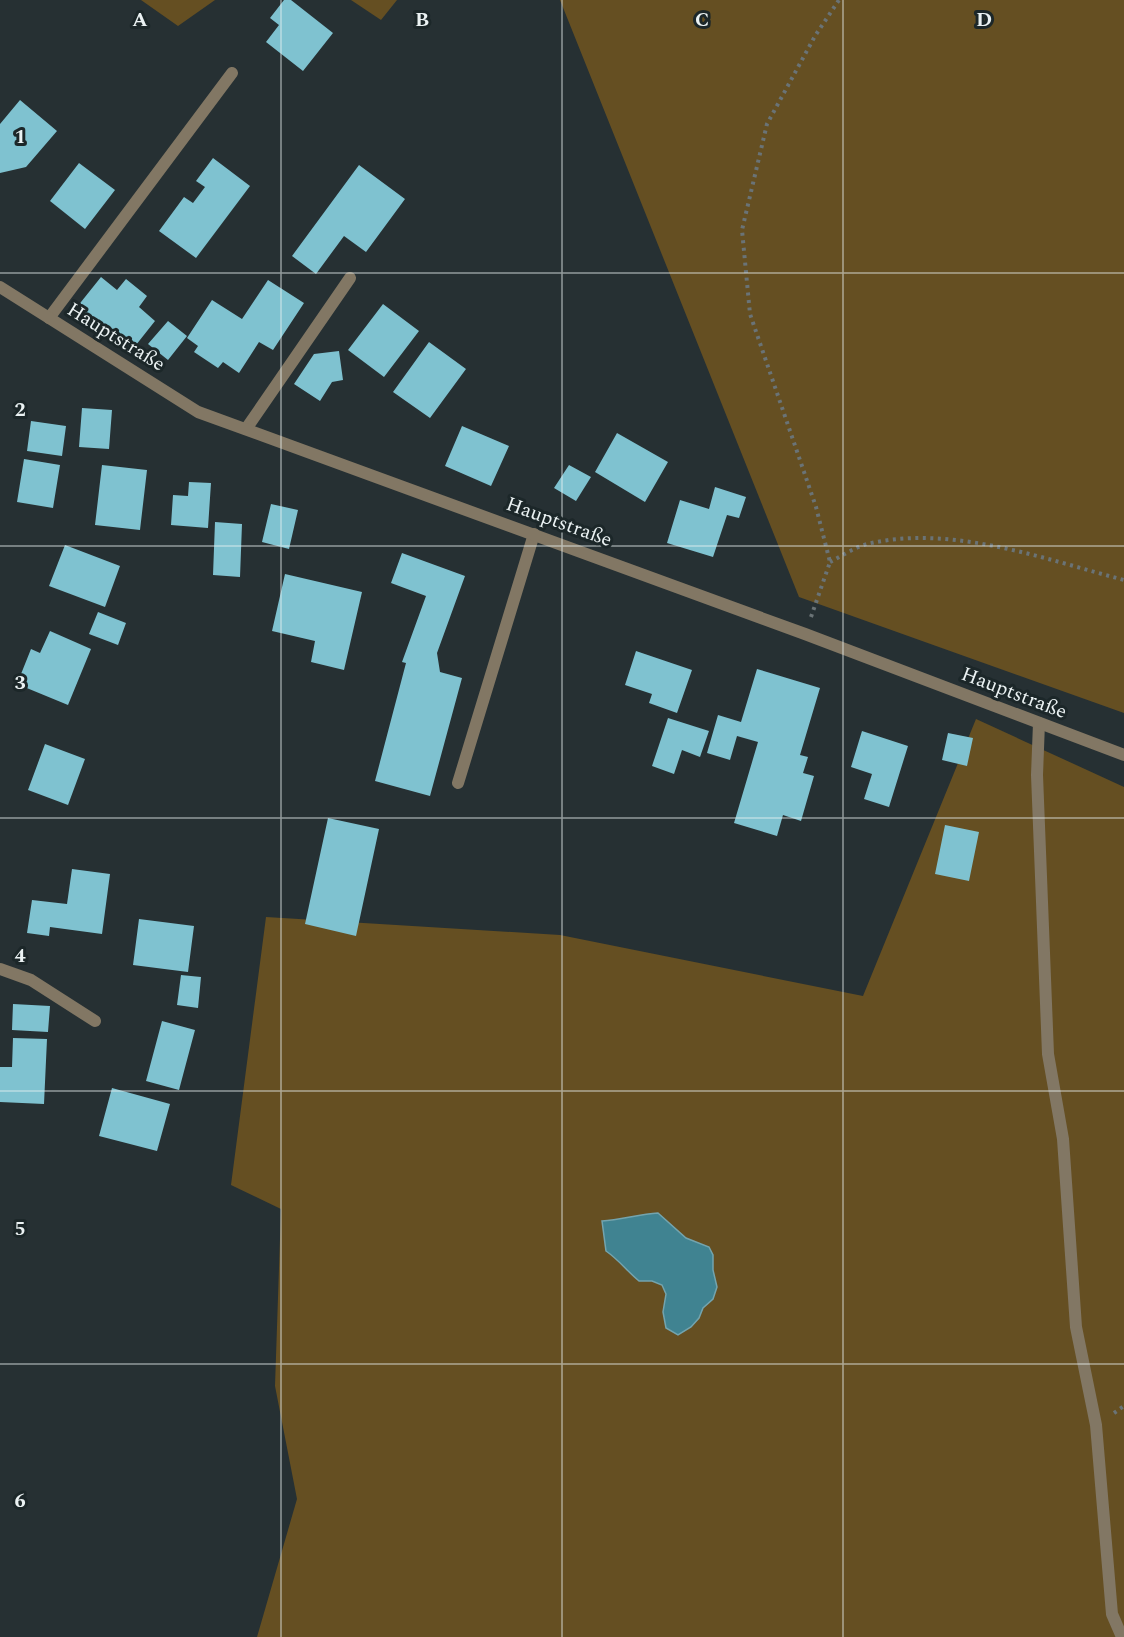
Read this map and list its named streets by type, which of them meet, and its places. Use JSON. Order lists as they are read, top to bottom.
{
  "streets": {
    "street": ["Hauptstraße"]
  },
  "grid": {
    "columns": [
      "A",
      "B",
      "C",
      "D"
    ],
    "rows": [
      "1",
      "2",
      "3",
      "4",
      "5",
      "6"
    ]
  }
}
